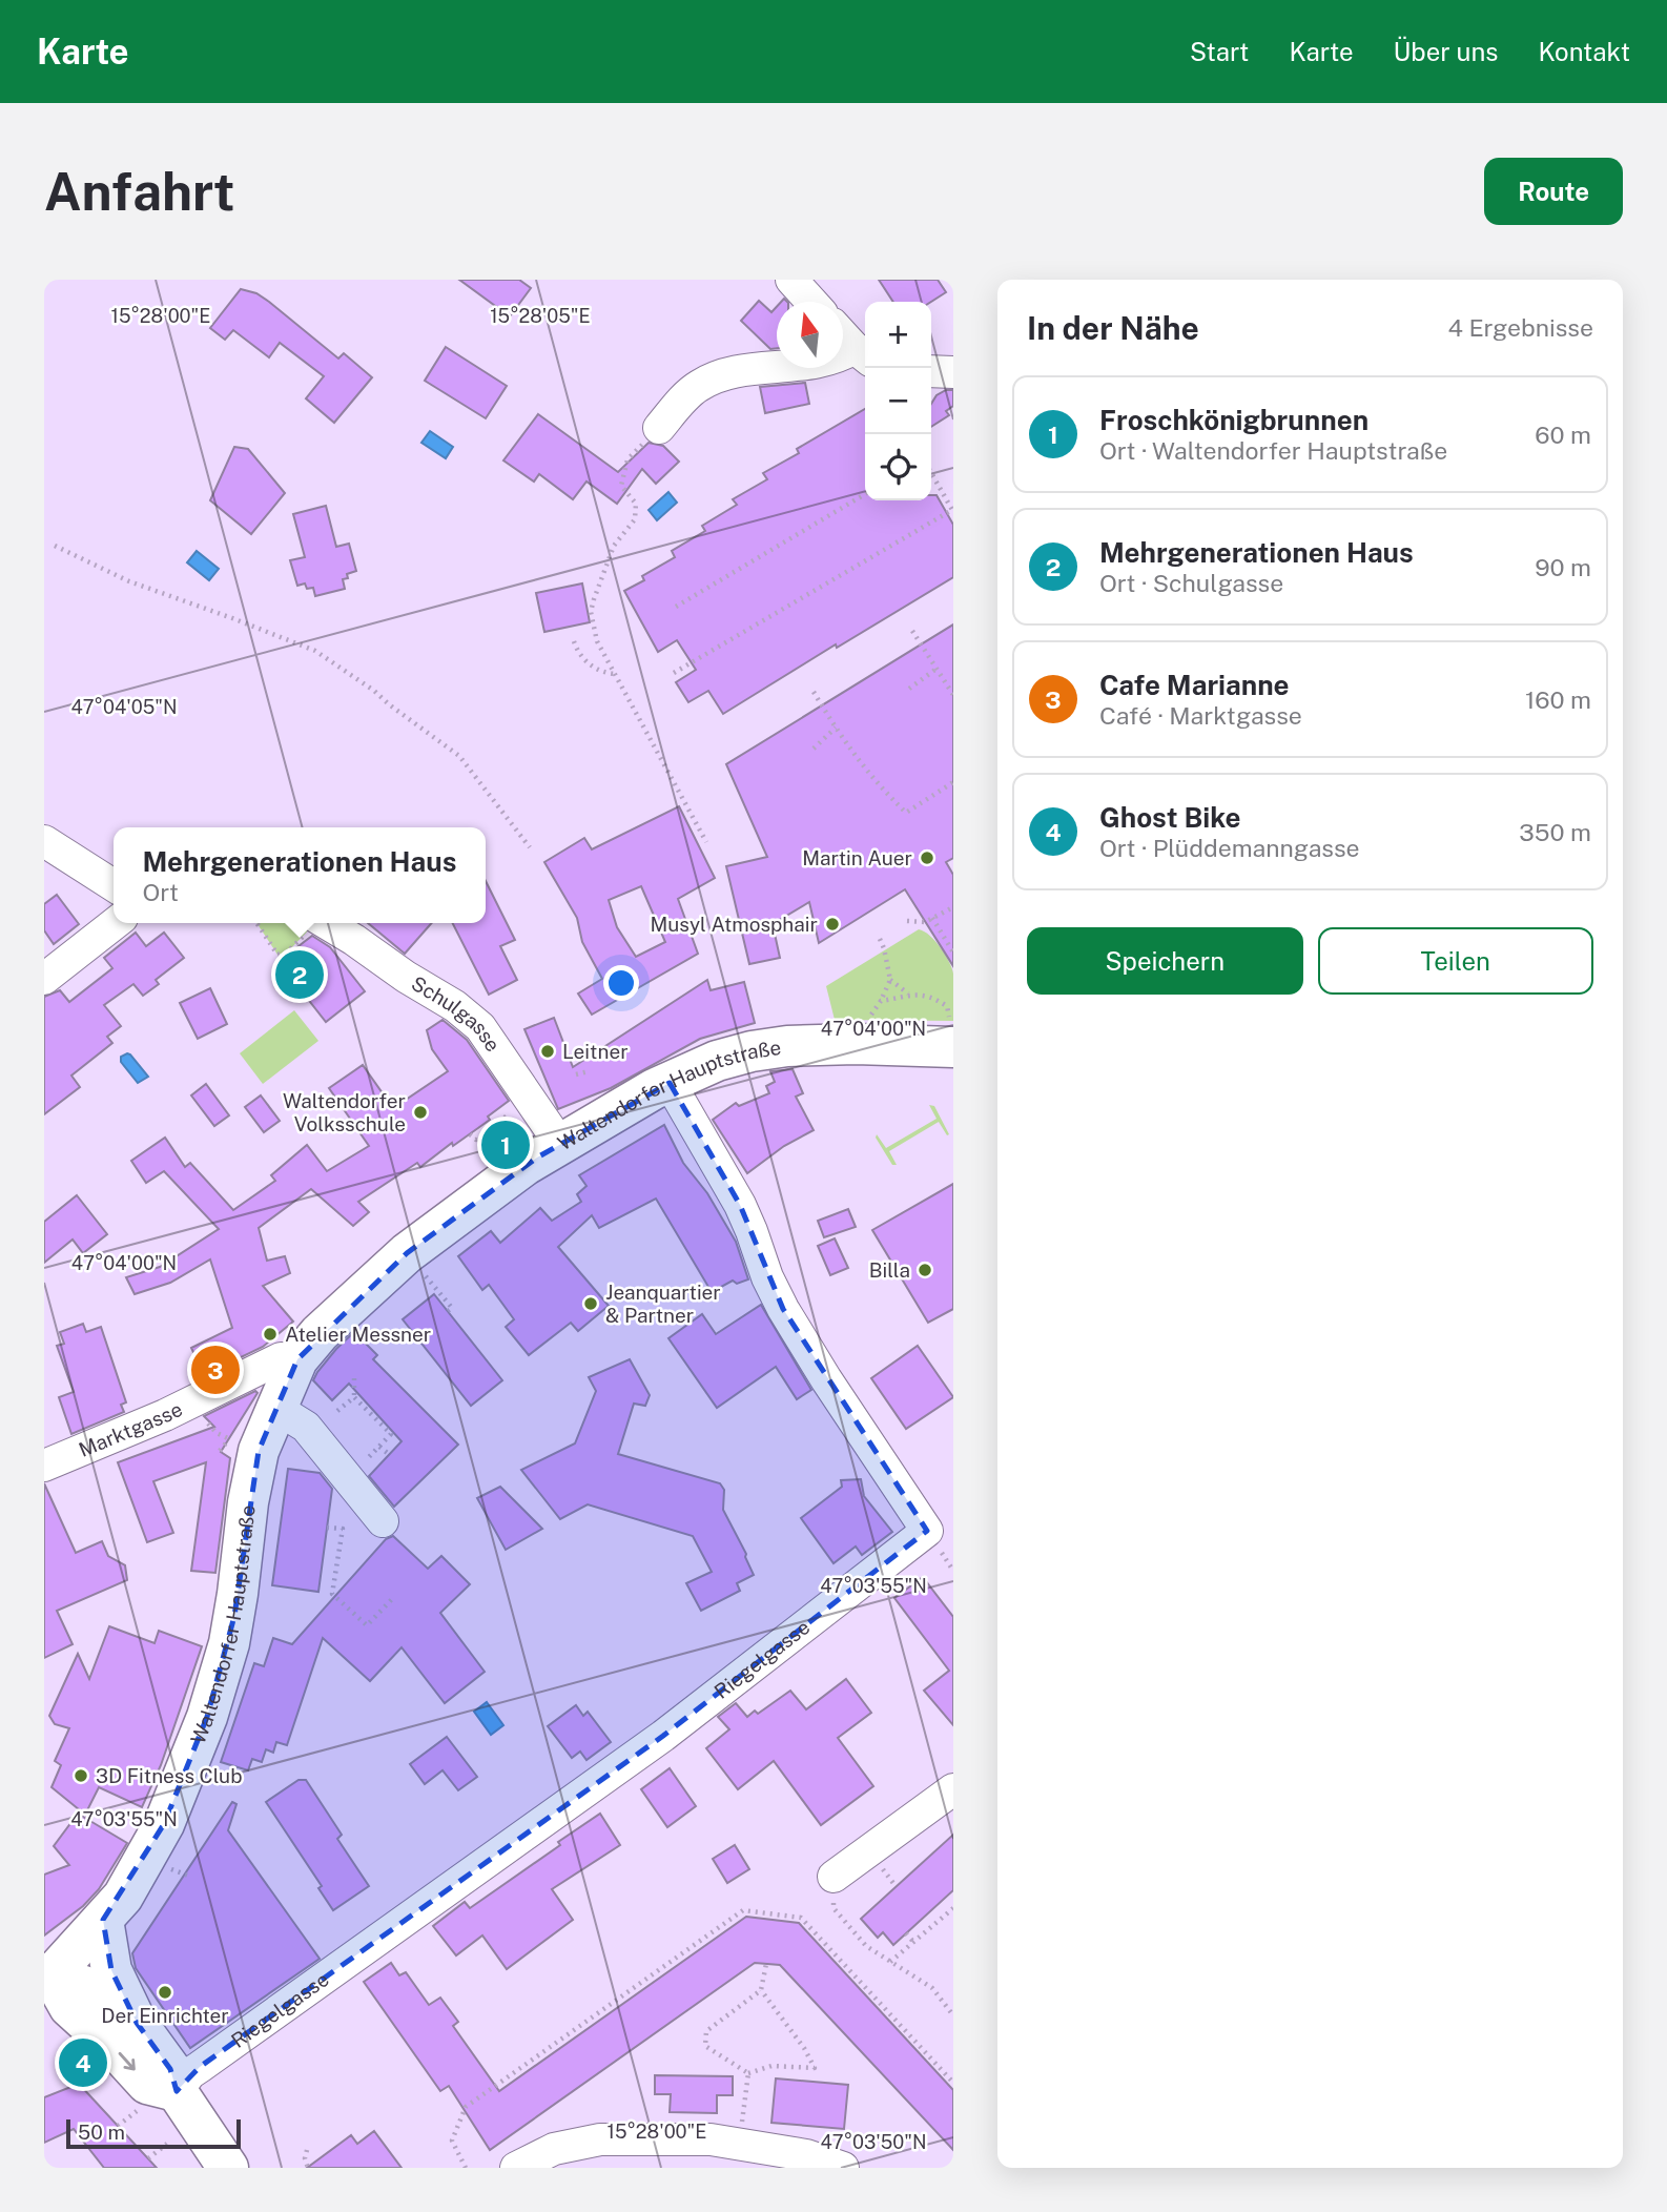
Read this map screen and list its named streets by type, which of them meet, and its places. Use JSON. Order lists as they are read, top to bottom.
{
  "streets": {
    "main road": ["Waltendorfer Hauptstraße"],
    "street": ["Schulgasse", "Marktgasse", "Riegelgasse"]
  },
  "crossings": [
    ["Schulgasse", "Waltendorfer Hauptstraße"],
    ["Waltendorfer Hauptstraße", "Marktgasse"],
    ["Waltendorfer Hauptstraße", "Riegelgasse"]
  ],
  "places": [
    "Martin Auer",
    "Musyl Atmosphair",
    "Leitner",
    "Waltendorfer Volksschule",
    "Billa",
    "Jeanquartier & Partner",
    "Atelier Messner",
    "3D Fitness Club",
    "Der Einrichter"
  ],
  "scale_bar": "50 m",
  "north": "top",
  "page": {
    "header": "Karte",
    "nav": [
      "Start",
      "Karte",
      "Über uns",
      "Kontakt"
    ],
    "buttons": [
      "Route",
      ["Speichern", "Teilen"]
    ],
    "title": "Anfahrt",
    "heading": ["In der Nähe", "4 Ergebnisse"],
    "map_buttons": ["+", "−"],
    "list": [
      {
        "mark": "1",
        "name": "Froschkönigbrunnen",
        "note": "Ort · Waltendorfer Hauptstraße",
        "value": "60 m"
      },
      {
        "mark": "2",
        "name": "Mehrgenerationen Haus",
        "note": "Ort · Schulgasse",
        "value": "90 m"
      },
      {
        "mark": "3",
        "name": "Cafe Marianne",
        "note": "Café · Marktgasse",
        "value": "160 m"
      },
      {
        "mark": "4",
        "name": "Ghost Bike",
        "note": "Ort · Plüddemanngasse",
        "value": "350 m"
      }
    ],
    "popup": ["Mehrgenerationen Haus", "Ort"],
    "pins": [
      "2",
      "1",
      "3",
      "4"
    ],
    "scale": "50 m"
  },
  "coordinates": [
    "15°28'00\"E",
    "15°28'05\"E",
    "47°04'05\"N",
    "47°04'00\"N",
    "47°03'55\"N",
    "47°03'50\"N"
  ]
}
